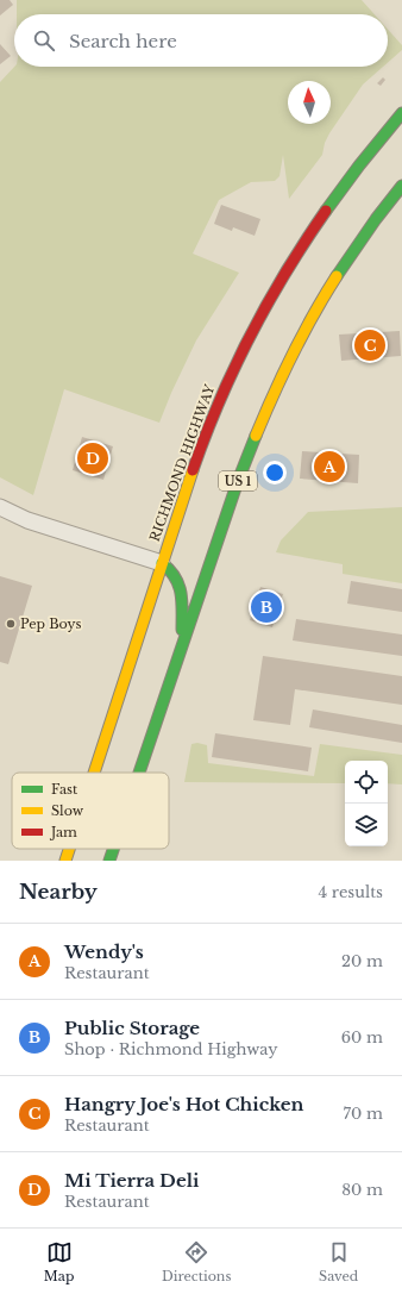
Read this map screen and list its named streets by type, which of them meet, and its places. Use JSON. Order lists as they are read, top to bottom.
{
  "streets": {
    "main road": ["RICHMOND HIGHWAY", "US 1"]
  },
  "places": ["Pep Boys"],
  "legend": ["Fast", "Slow", "Jam"],
  "north": "top",
  "page": {
    "search": "Search here",
    "pins": [
      "C",
      "D",
      "A",
      "B"
    ],
    "heading": ["Nearby", "4 results"],
    "list": [
      {
        "mark": "A",
        "name": "Wendy's",
        "note": "Restaurant",
        "value": "20 m"
      },
      {
        "mark": "B",
        "name": "Public Storage",
        "note": "Shop · Richmond Highway",
        "value": "60 m"
      },
      {
        "mark": "C",
        "name": "Hangry Joe's Hot Chicken",
        "note": "Restaurant",
        "value": "70 m"
      },
      {
        "mark": "D",
        "name": "Mi Tierra Deli",
        "note": "Restaurant",
        "value": "80 m"
      }
    ],
    "nav": ["Map", "Directions", "Saved"]
  }
}
